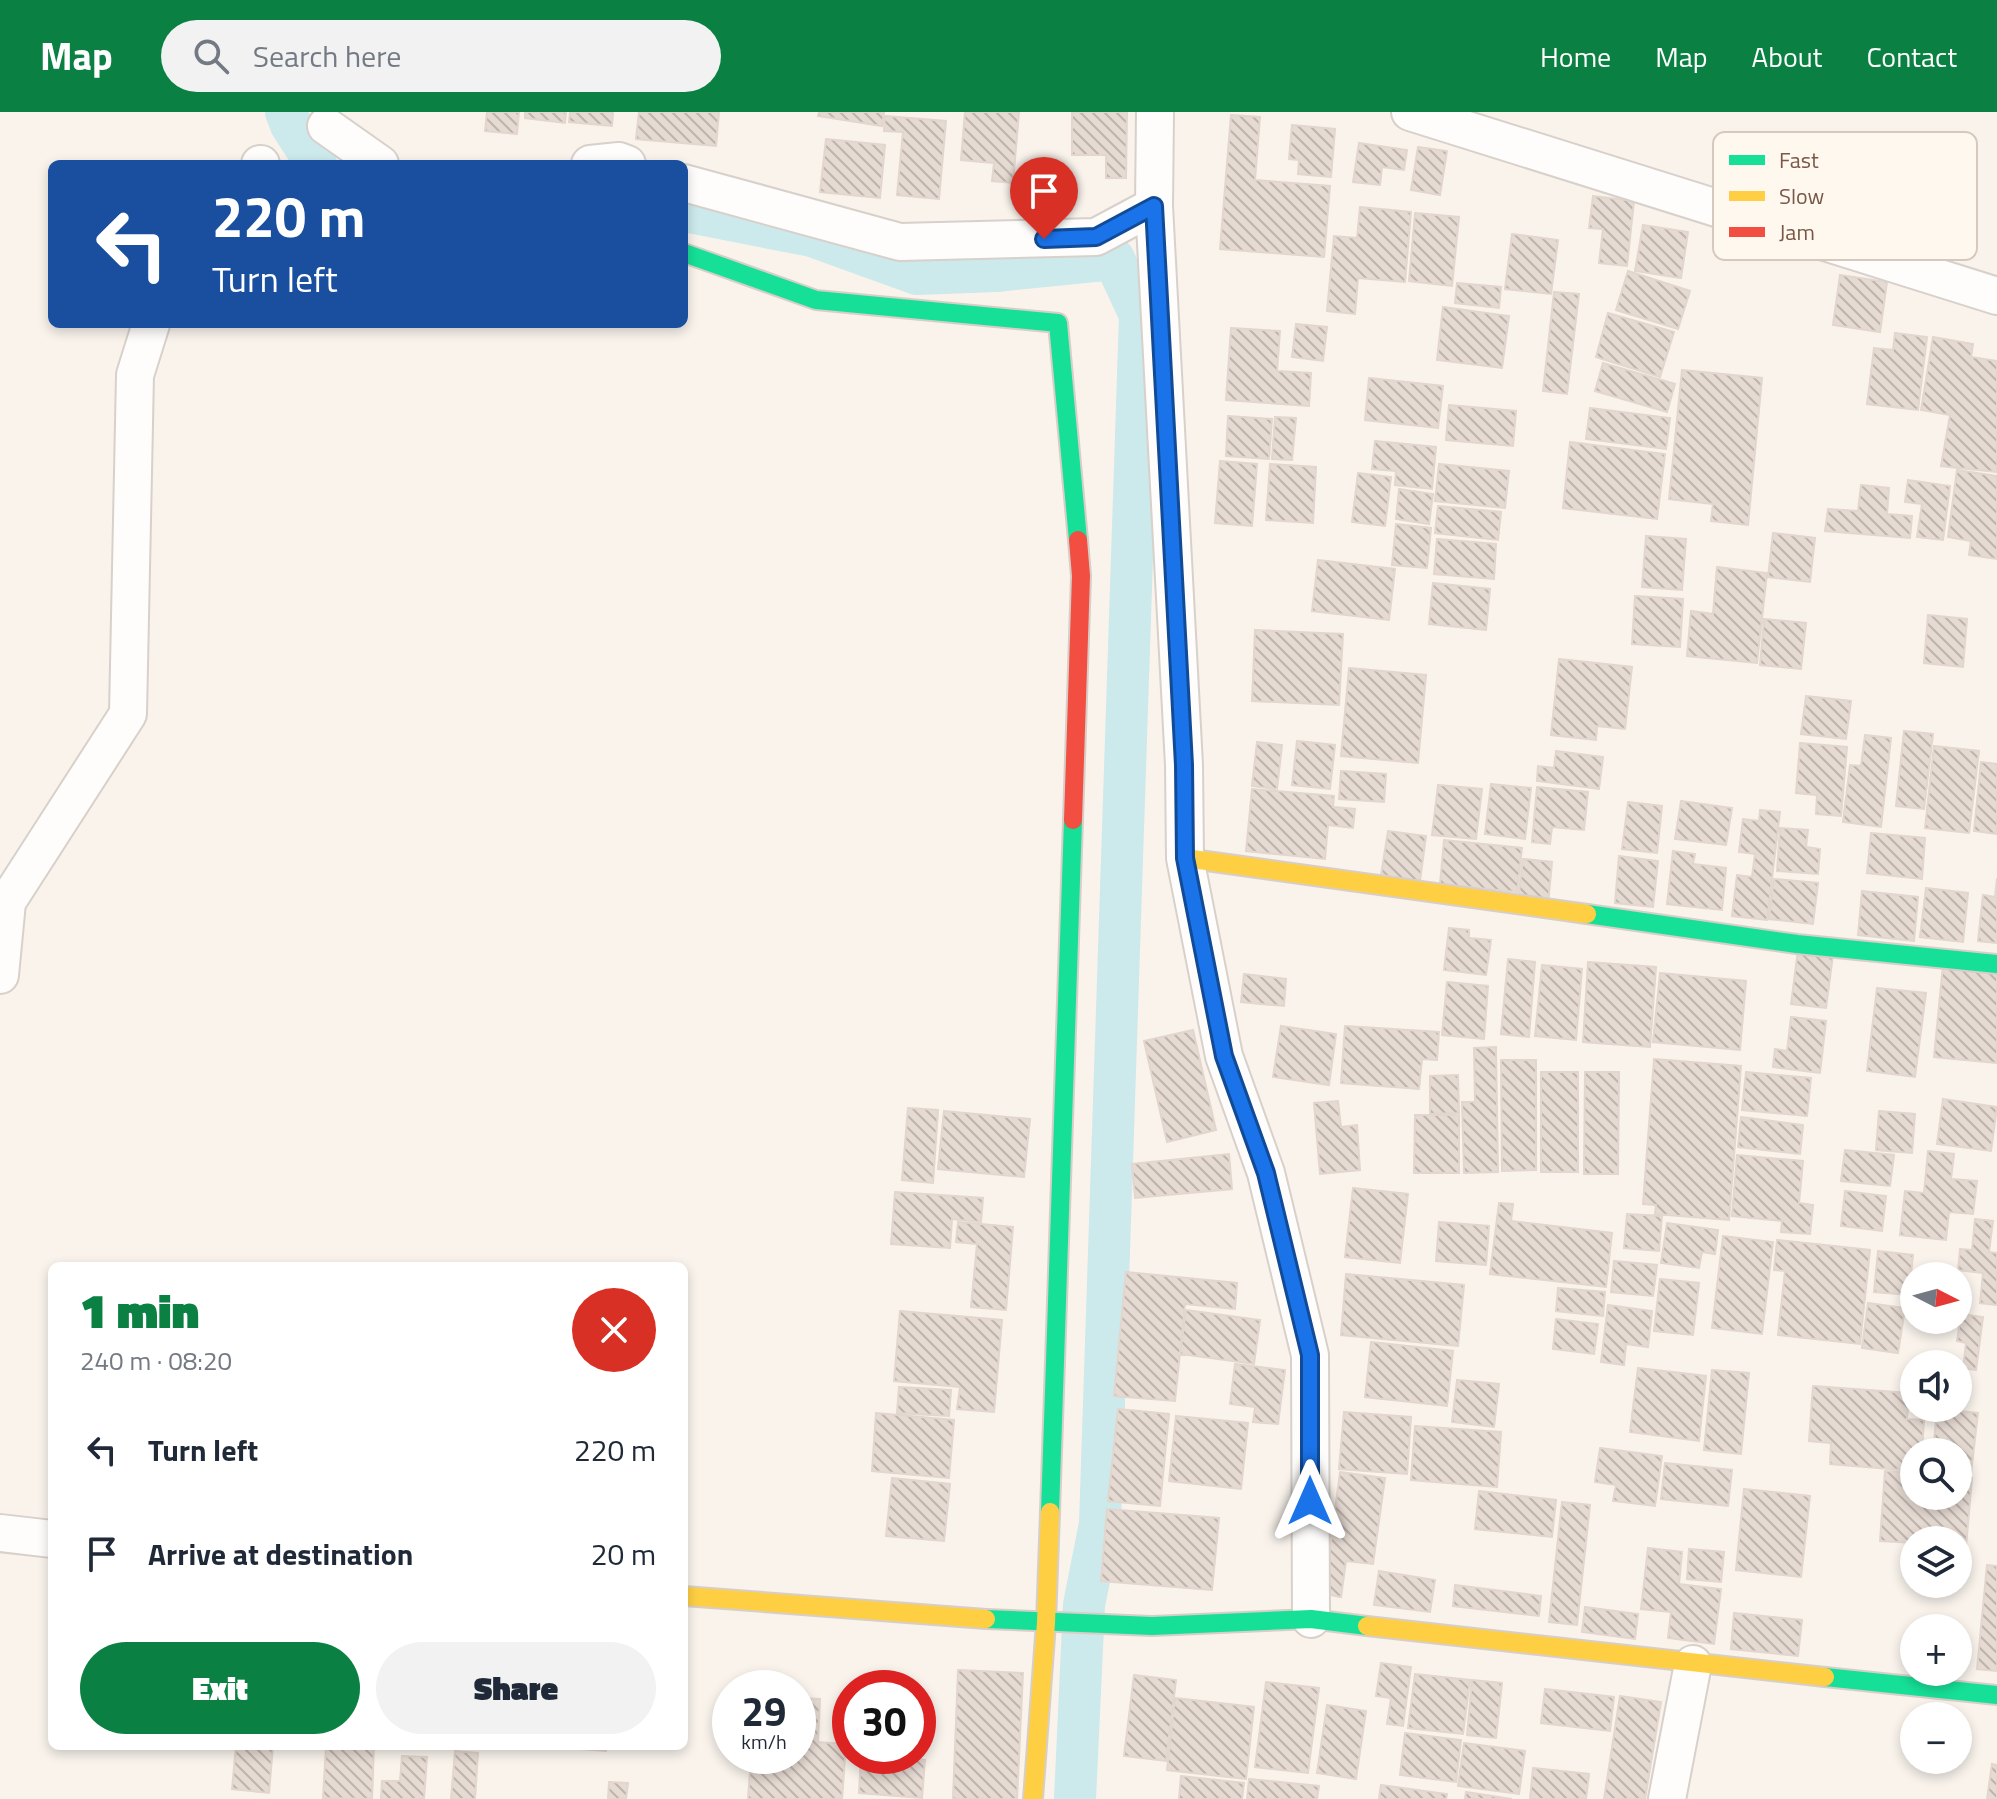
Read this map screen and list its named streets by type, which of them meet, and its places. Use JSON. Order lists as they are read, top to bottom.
{
  "legend": ["Fast", "Slow", "Jam"],
  "north": "right",
  "page": {
    "header": "Map",
    "search": "Search here",
    "nav": [
      "Home",
      "Map",
      "About",
      "Contact"
    ],
    "turn": ["220 m", "Turn left"],
    "map_buttons": ["+", "−"],
    "heading": ["1 min", "240 m · 08:20"],
    "list": [
      {
        "name": "Turn left",
        "value": "220 m"
      },
      {
        "name": "Arrive at destination",
        "value": "20 m"
      }
    ],
    "buttons": ["Exit", "Share"],
    "speed": "29 km/h",
    "limit": "30"
  }
}
